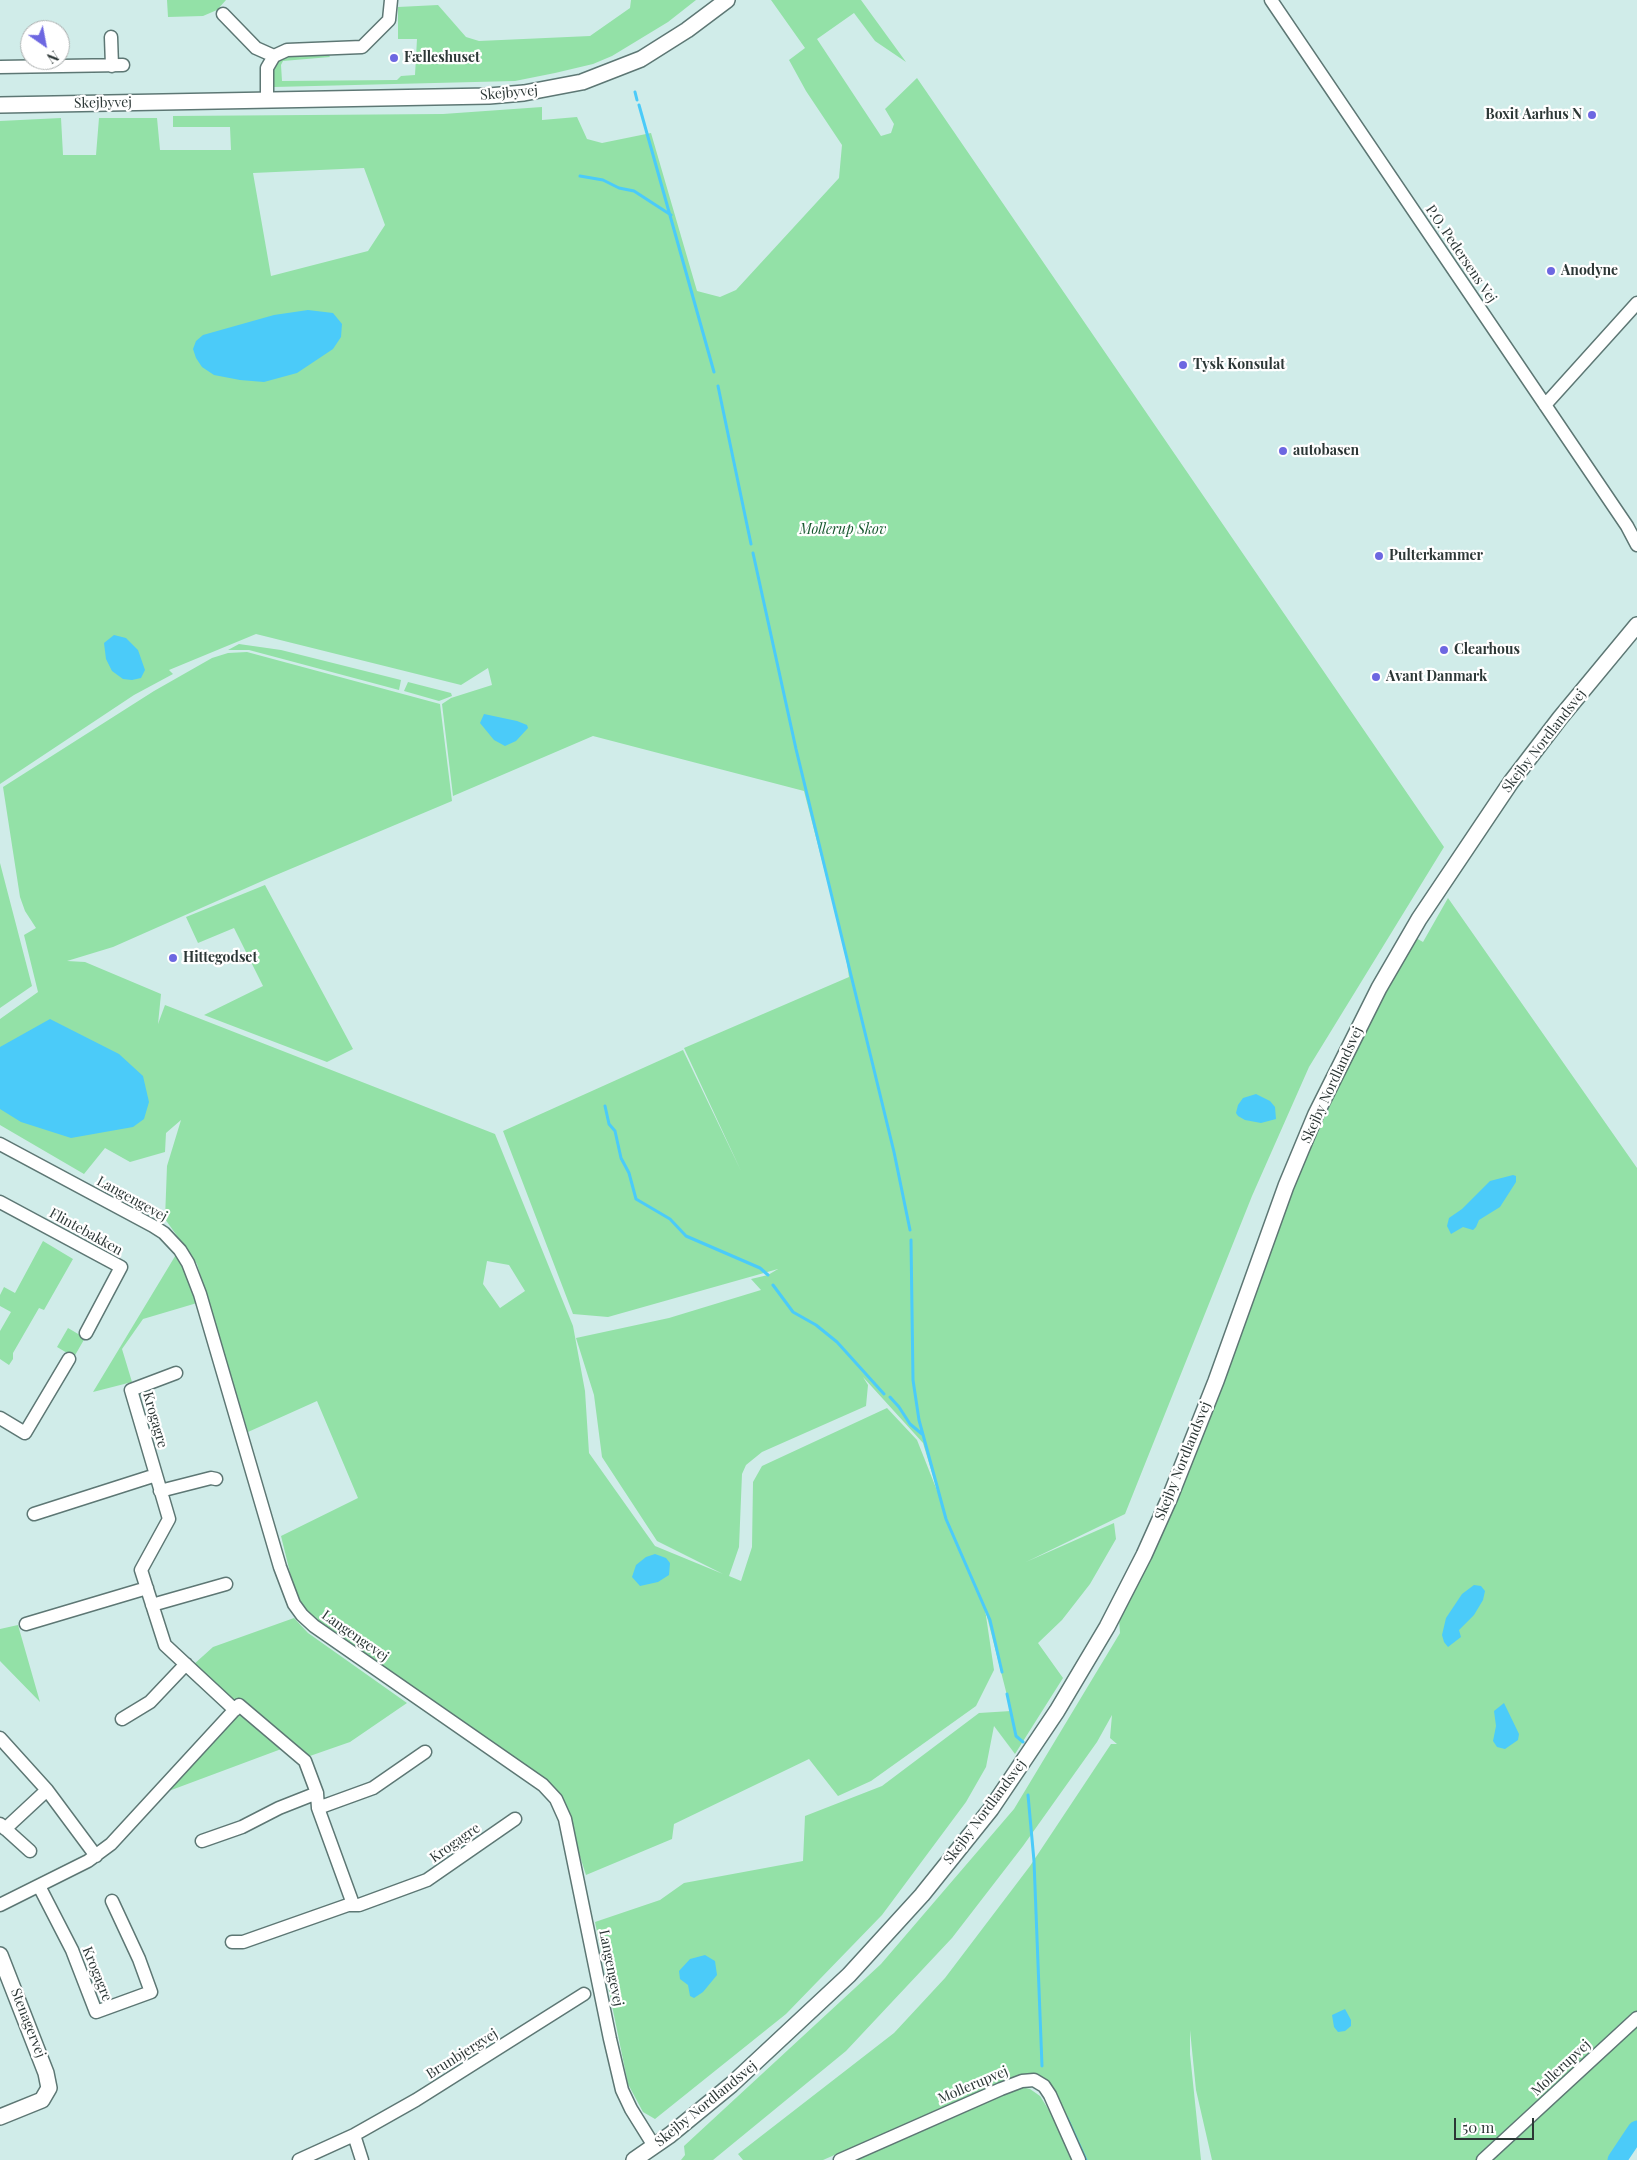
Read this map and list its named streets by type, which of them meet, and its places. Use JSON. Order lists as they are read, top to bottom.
{
  "streets": {
    "street": [
      "Skejbyvej",
      "P.O. Pedersens Vej",
      "Skejby Nordlandsvej",
      "Langengevej",
      "Flintebakken",
      "Krogagre",
      "Stenagervej",
      "Brunbjergvej",
      "Mollerupvej"
    ]
  },
  "crossings": [
    ["Skejby Nordlandsvej", "Langengevej"]
  ],
  "parks": ["Mollerup Skov"],
  "places": [
    "Fælleshuset",
    "Boxit Aarhus N",
    "Anodyne",
    "Tysk Konsulat",
    "autobasen",
    "Pulterkammer",
    "Clearhous",
    "Avant Danmark",
    "Hittegodset"
  ],
  "scale_bar": "50 m",
  "north": "bottom right"
}
